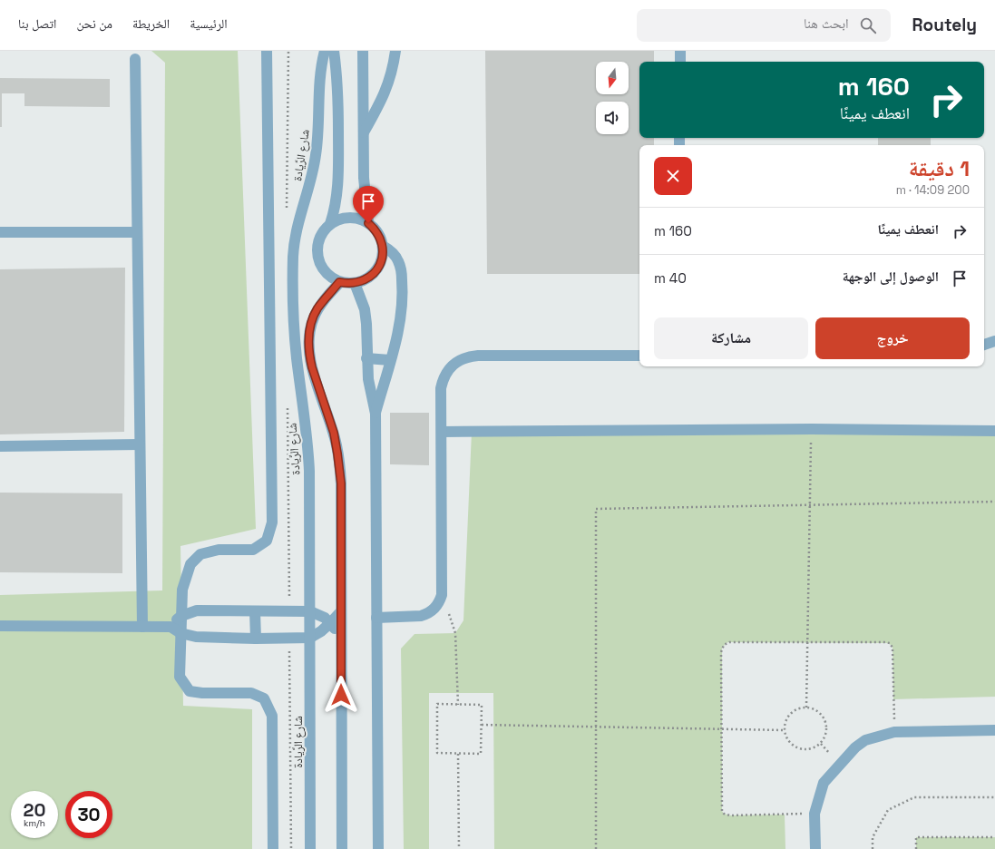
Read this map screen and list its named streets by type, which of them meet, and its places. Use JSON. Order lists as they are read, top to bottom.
{
  "streets": {
    "street": ["شارع الرِّيادة"]
  },
  "north": "bottom",
  "page": {
    "header": "Routely",
    "search": "ابحث هنا",
    "nav": [
      "الرئيسية",
      "الخريطة",
      "من نحن",
      "اتصل بنا"
    ],
    "turn": ["160 m", "انعطف يمينًا"],
    "heading": ["1 دقيقة", "200 m · 14:09"],
    "list": [
      {
        "name": "انعطف يمينًا",
        "value": "160 m"
      },
      {
        "name": "الوصول إلى الوجهة",
        "value": "40 m"
      }
    ],
    "buttons": ["خروج", "مشاركة"],
    "speed": "20 km/h",
    "limit": "30"
  }
}
